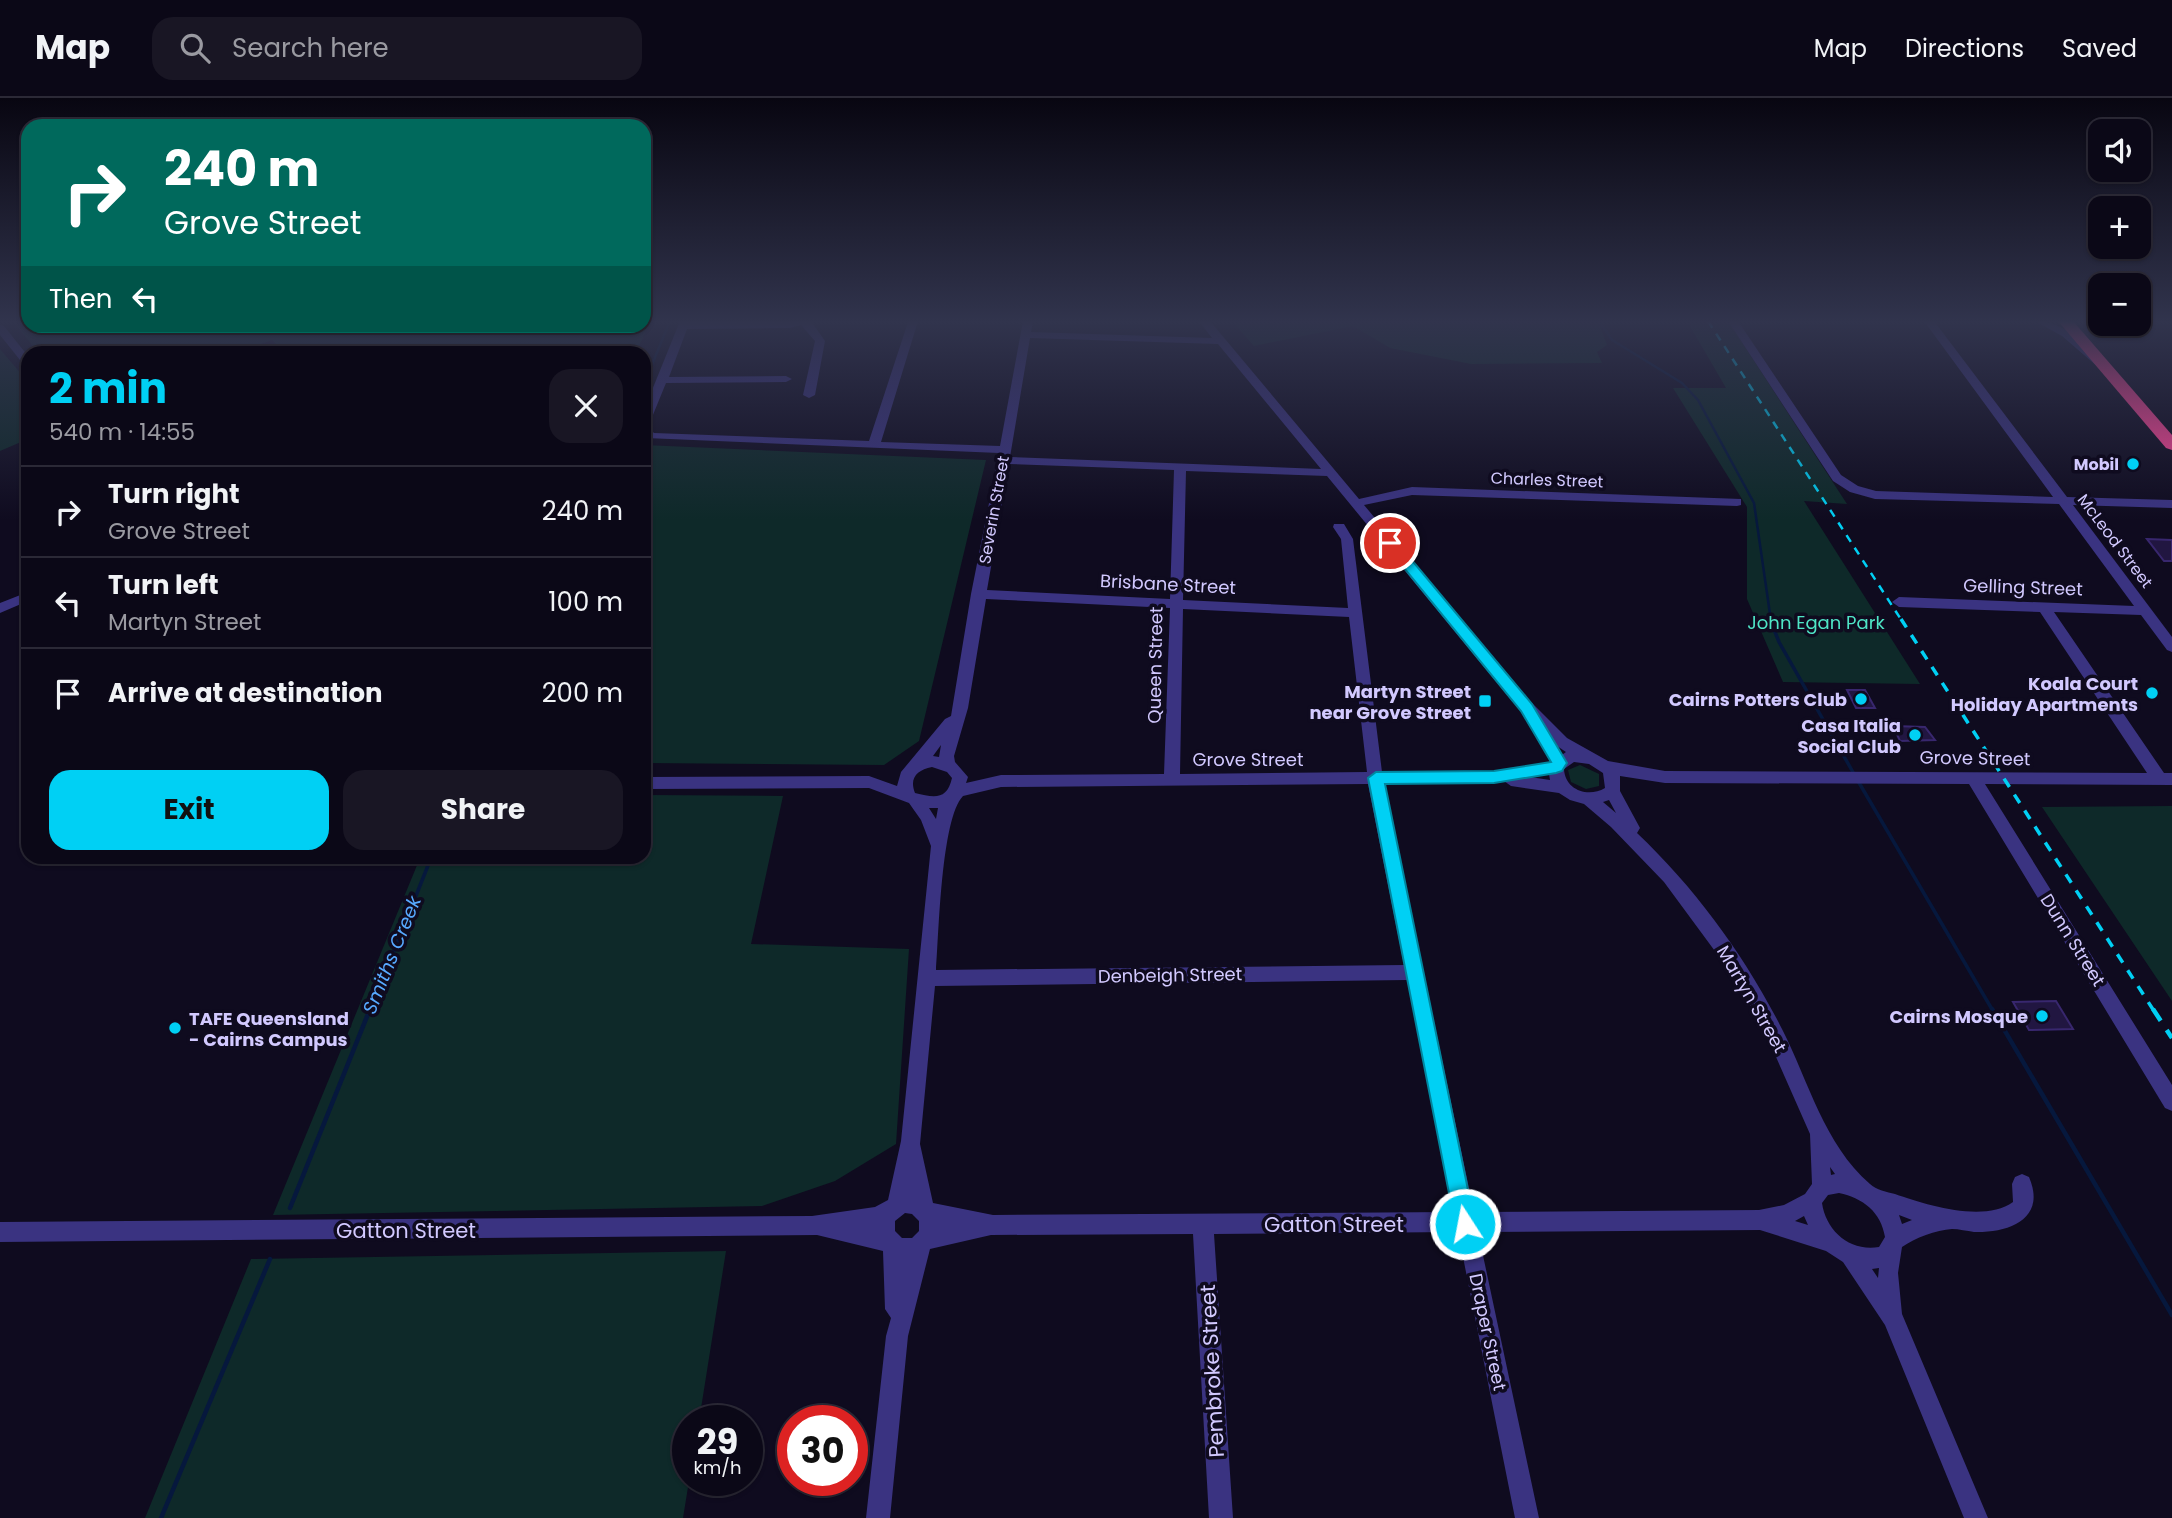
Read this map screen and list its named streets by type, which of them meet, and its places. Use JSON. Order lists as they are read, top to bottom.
{
  "streets": {
    "street": [
      "Charles Street",
      "Severin Street",
      "McLeod Street",
      "Brisbane Street",
      "Gelling Street",
      "Queen Street",
      "Grove Street",
      "Dunn Street",
      "Denbeigh Street",
      "Martyn Street",
      "Gatton Street",
      "Draper Street",
      "Pembroke Street"
    ]
  },
  "crossings": [
    ["Severin Street", "Brisbane Street"],
    ["Severin Street", "Grove Street"],
    ["McLeod Street", "Gelling Street"],
    ["Brisbane Street", "Queen Street"],
    ["Brisbane Street", "Draper Street"],
    ["Queen Street", "Grove Street"],
    ["Grove Street", "Dunn Street"],
    ["Grove Street", "Martyn Street"],
    ["Grove Street", "Draper Street"],
    ["Denbeigh Street", "Draper Street"],
    ["Martyn Street", "Gatton Street"],
    ["Gatton Street", "Draper Street"],
    ["Gatton Street", "Pembroke Street"]
  ],
  "water": ["Smiths Creek"],
  "parks": ["John Egan Park"],
  "places": {
    "other": [
      "Mobil",
      "Koala Court Holiday Apartments",
      "Cairns Potters Club",
      "Casa Italia Social Club",
      "Cairns Mosque",
      "TAFE Queensland - Cairns Campus"
    ],
    "transit": ["Martyn Street near Grove Street"]
  },
  "page": {
    "header": "Map",
    "search": "Search here",
    "nav": ["Map", "Directions", "Saved"],
    "map_buttons": ["+", "−"],
    "turn": ["240 m", "Grove Street"],
    "then": "Then",
    "heading": ["2 min", "540 m · 14:55"],
    "list": [
      {
        "name": "Turn right",
        "note": "Grove Street",
        "value": "240 m"
      },
      {
        "name": "Turn left",
        "note": "Martyn Street",
        "value": "100 m"
      },
      {
        "name": "Arrive at destination",
        "value": "200 m"
      }
    ],
    "buttons": ["Exit", "Share"],
    "speed": "29 km/h",
    "limit": "30"
  }
}
